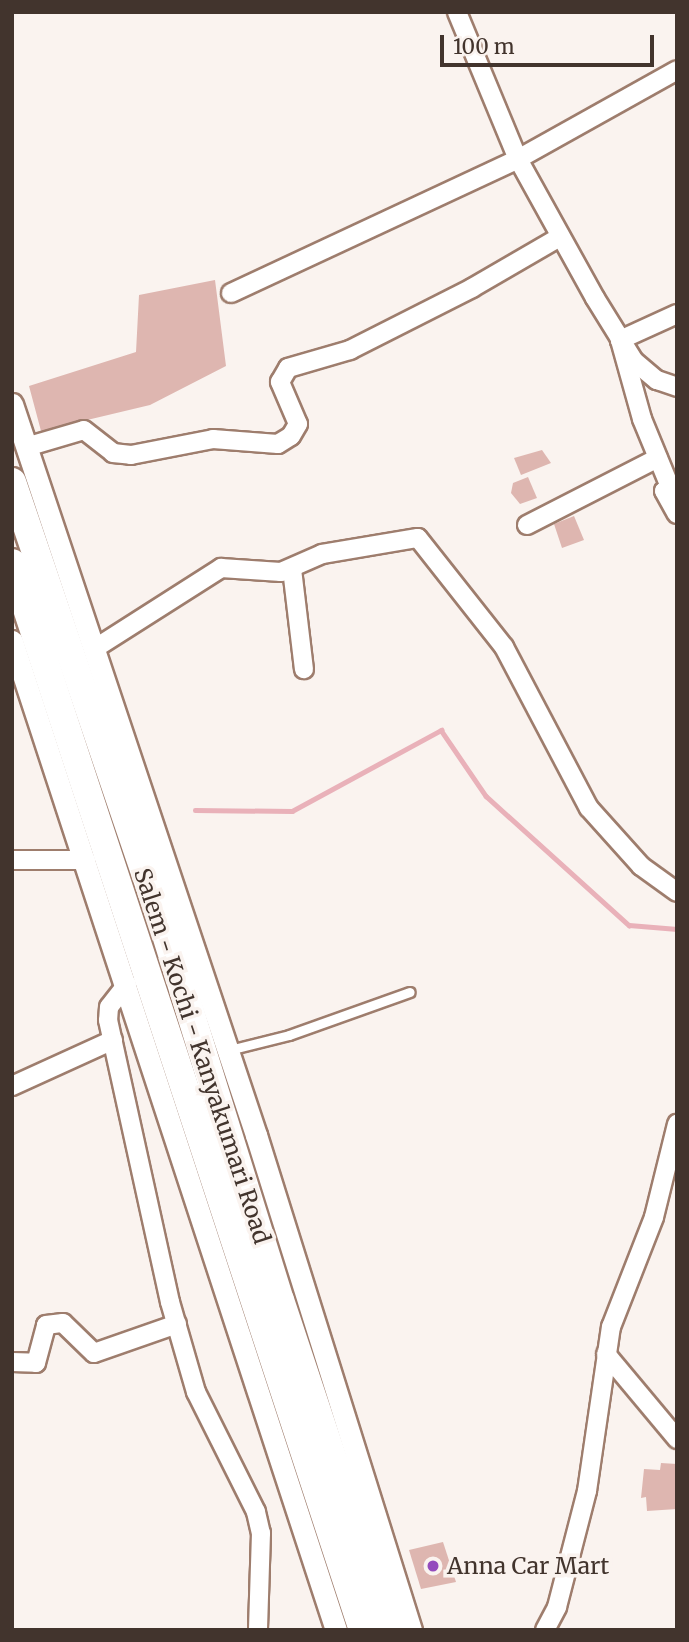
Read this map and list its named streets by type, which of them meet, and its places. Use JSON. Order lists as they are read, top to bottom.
{
  "streets": {
    "highway": ["Salem - Kochi - Kanyakumari Road"]
  },
  "places": ["Anna Car Mart"],
  "scale_bar": "100 m"
}
